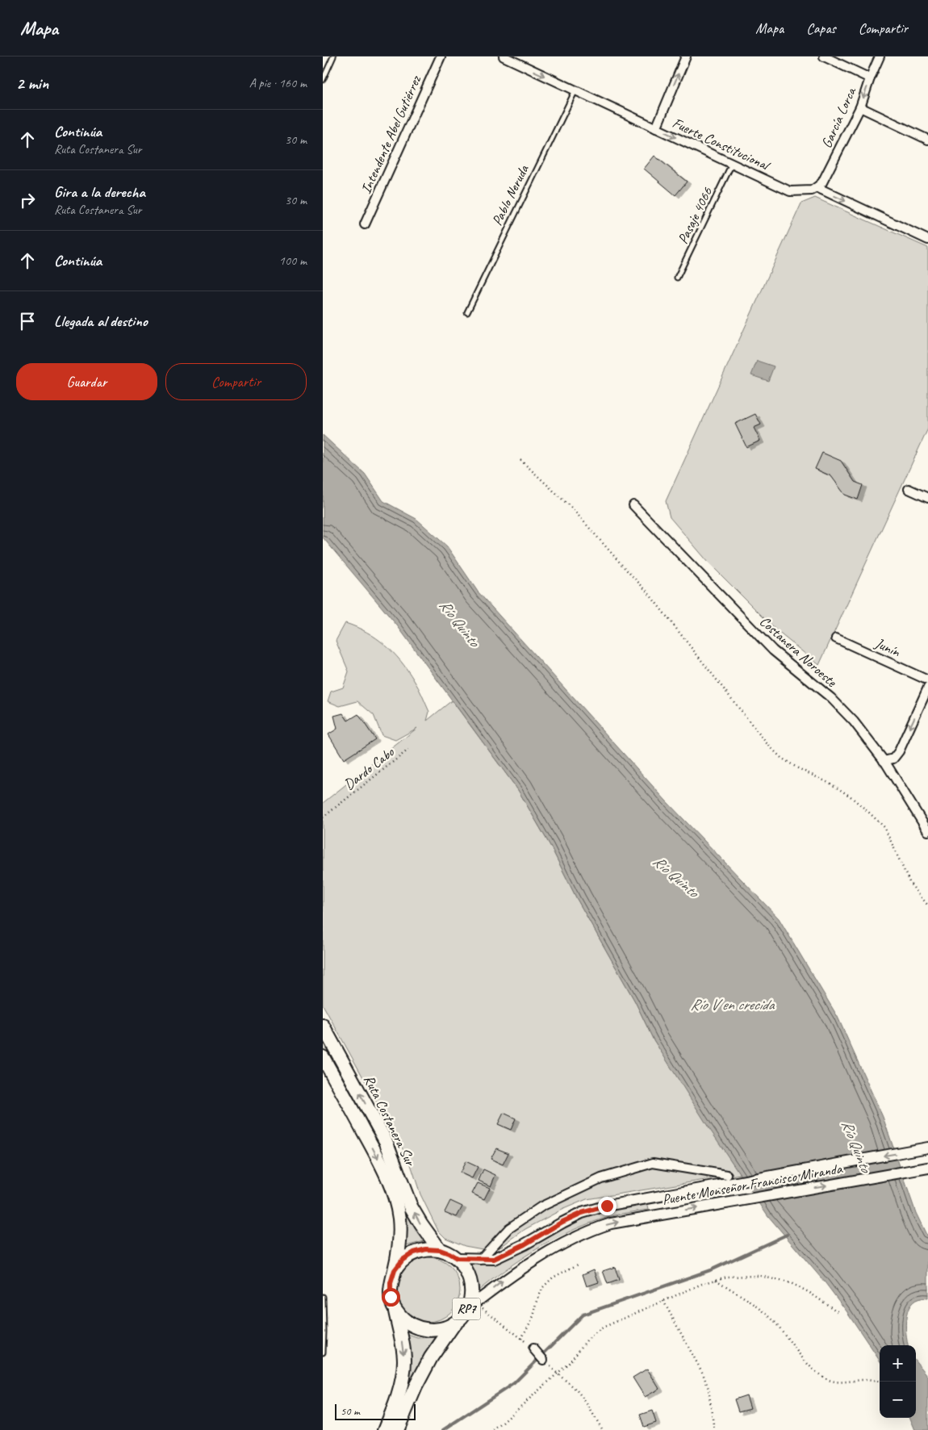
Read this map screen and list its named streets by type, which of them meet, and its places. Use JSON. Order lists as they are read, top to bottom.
{
  "streets": {
    "main road": ["Ruta Costanera Sur", "RP7"],
    "street": [
      "García Lorca",
      "Intendente Abel Gutiérrez",
      "Fuerte Constitucional",
      "Junín",
      "Costanera Noroeste",
      "Puente Monseñor Francisco Miranda"
    ],
    "lane": ["Pablo Neruda", "Pasaje 4066"],
    "path": ["Dardo Cabo"]
  },
  "crossings": [
    ["García Lorca", "Fuerte Constitucional"],
    ["Fuerte Constitucional", "Pablo Neruda"],
    ["Fuerte Constitucional", "Pasaje 4066"],
    ["Ruta Costanera Sur", "Puente Monseñor Francisco Miranda"],
    ["Ruta Costanera Sur", "RP7"],
    ["Puente Monseñor Francisco Miranda", "RP7"]
  ],
  "one_way": ["Fuerte Constitucional"],
  "water": ["Río Quinto", "Río V en crecida"],
  "scale_bar": "50 m",
  "page": {
    "header": "Mapa",
    "nav": ["Mapa", "Capas", "Compartir"],
    "heading": ["2 min", "A pie · 160 m"],
    "list": [
      ["Continúa", "Ruta Costanera Sur", "30 m"],
      ["Gira a la derecha", "Ruta Costanera Sur", "30 m"],
      ["Continúa", "100 m"],
      "Llegada al destino"
    ],
    "buttons": ["Guardar", "Compartir"],
    "map_buttons": ["+", "−"],
    "scale": "50 m"
  }
}
